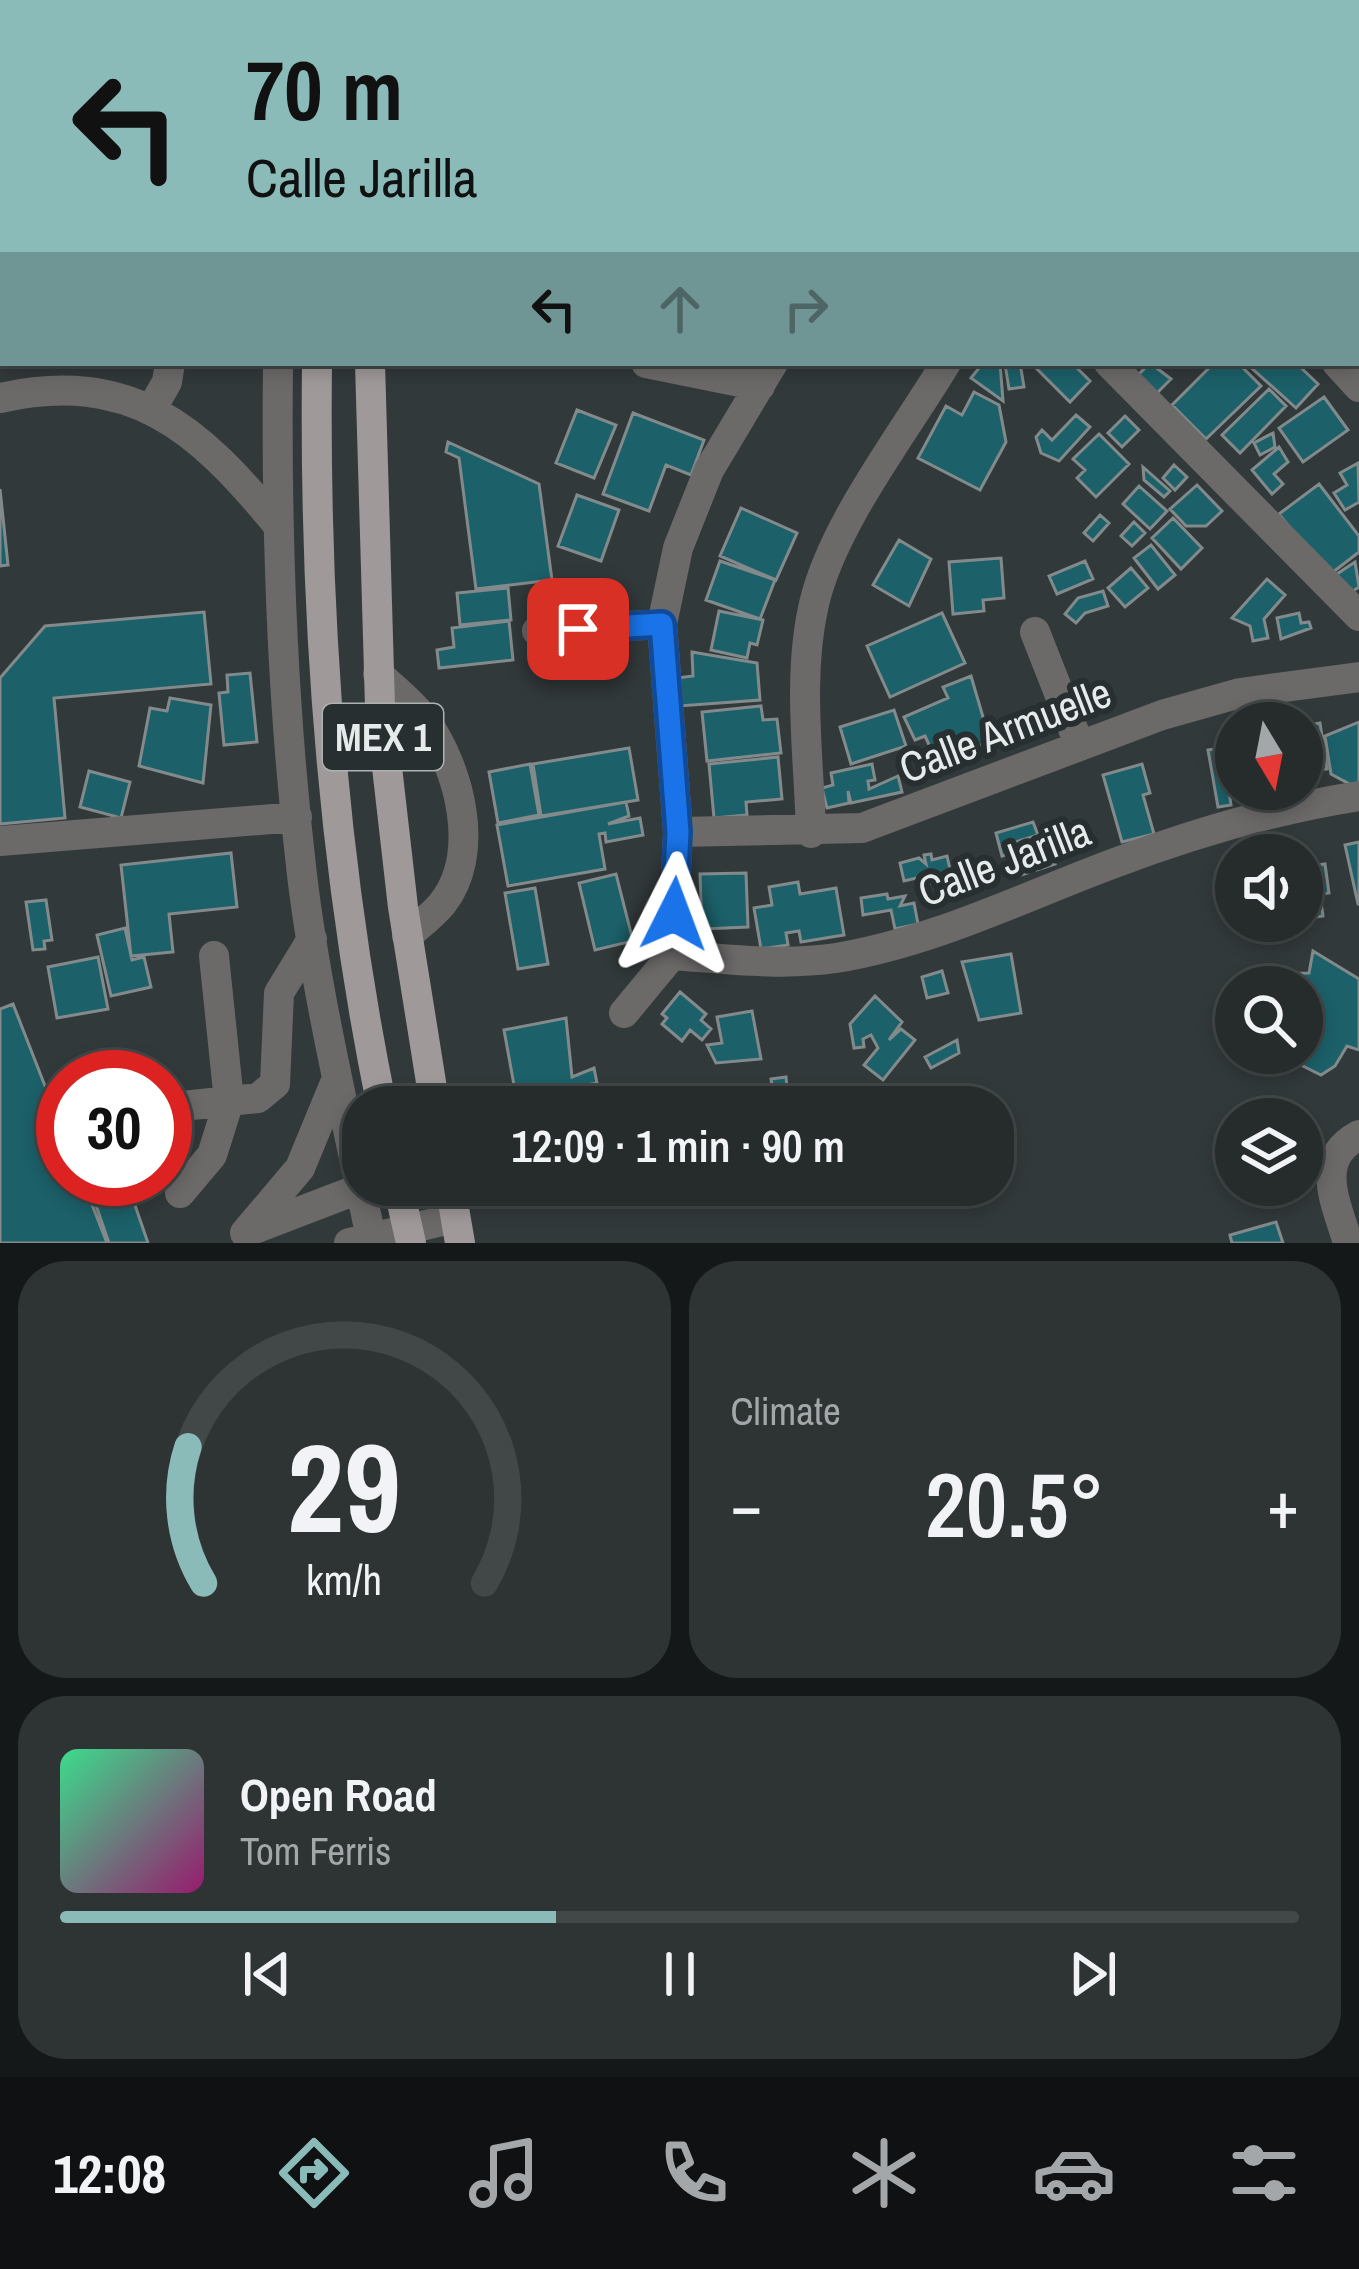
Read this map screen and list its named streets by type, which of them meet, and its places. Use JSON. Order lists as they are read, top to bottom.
{
  "streets": {
    "main road": ["MEX 1"],
    "street": ["Calle Armuelle", "Calle Jarilla"]
  },
  "north": "bottom",
  "page": {
    "turn": ["70 m", "Calle Jarilla"],
    "limit": "30",
    "trip": "12:09 · 1 min · 90 m",
    "tile": "Climate",
    "heat": ["−", "20.5°", "+"],
    "song": ["Open Road", "Tom Ferris"],
    "tabs": "12:08",
    "gauge": ["29", "km/h"]
  }
}
